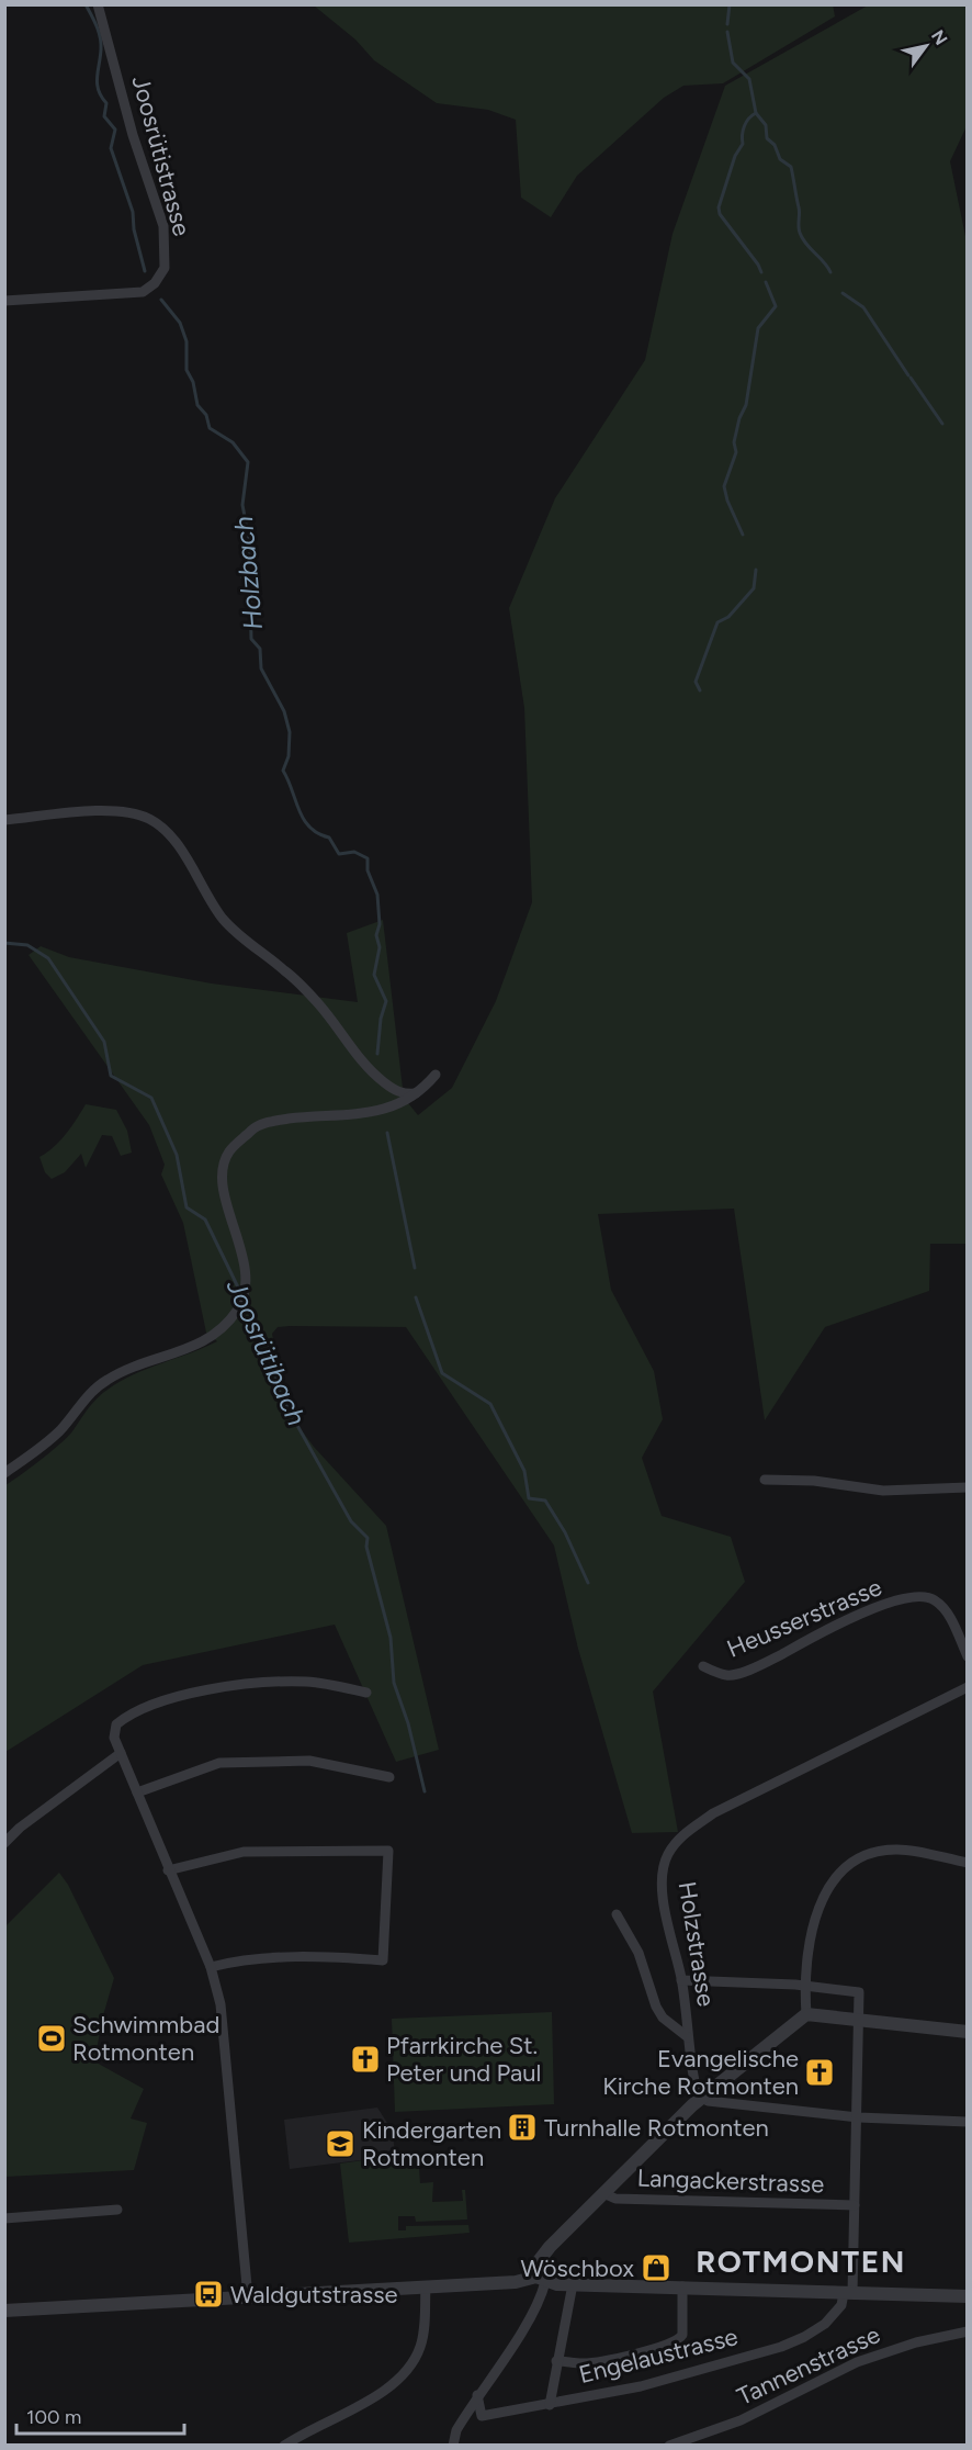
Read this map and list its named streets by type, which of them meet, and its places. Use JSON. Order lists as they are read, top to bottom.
{
  "streets": {
    "street": [
      "Joosrütistrasse",
      "Heusserstrasse",
      "Holzstrasse",
      "Langackerstrasse",
      "Engelaustrasse",
      "Tannenstrasse"
    ]
  },
  "districts": ["ROTMONTEN"],
  "water": ["Holzbach", "Joosrütibach"],
  "places": {
    "sports": ["Schwimmbad Rotmonten"],
    "church": ["Pfarrkirche St. Peter und Paul", "Evangelische Kirche Rotmonten"],
    "building": ["Turnhalle Rotmonten"],
    "school or university": ["Kindergarten Rotmonten"],
    "shop": ["Wöschbox"],
    "bus stop": ["Waldgutstrasse"]
  },
  "scale_bar": "100 m",
  "north": "top right"
}
